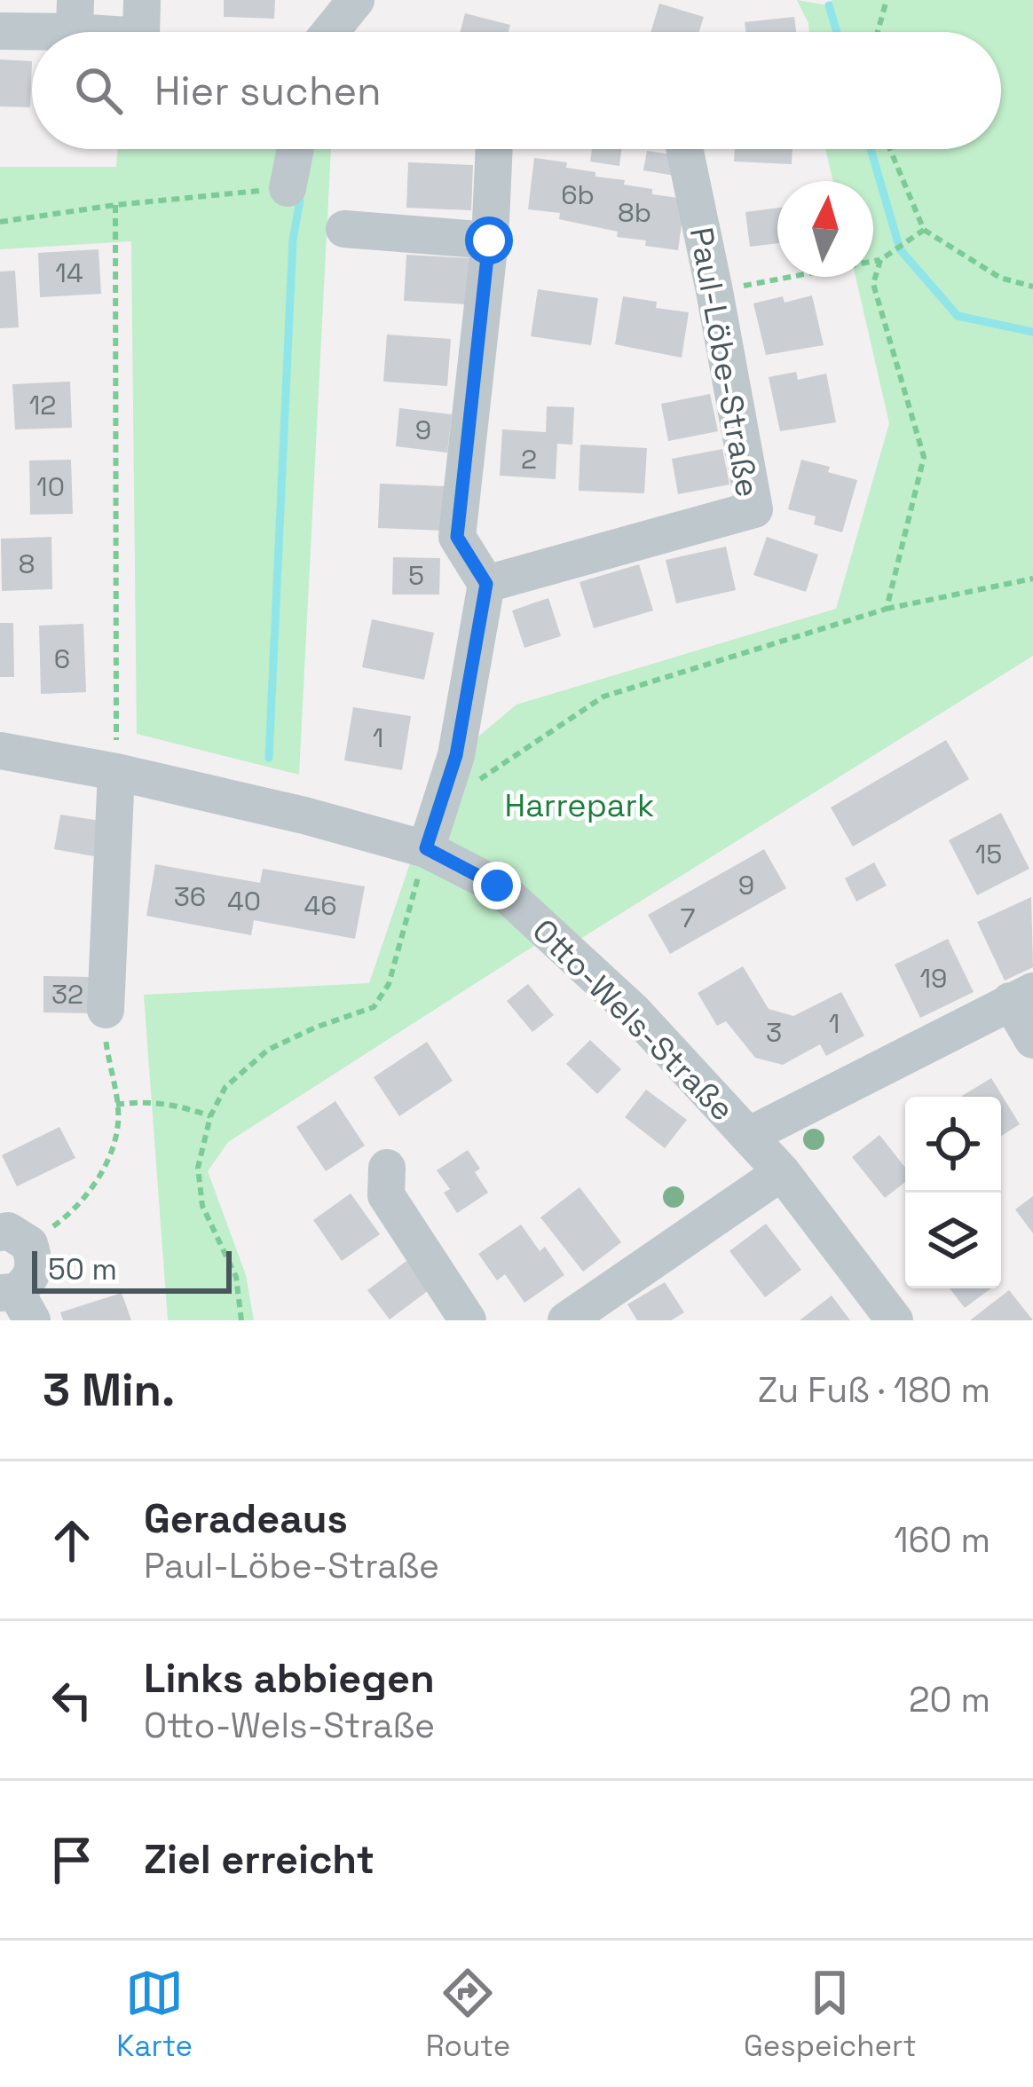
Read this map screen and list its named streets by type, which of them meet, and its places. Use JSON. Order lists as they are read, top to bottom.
{
  "streets": {
    "street": ["Paul-Löbe-Straße", "Otto-Wels-Straße"]
  },
  "parks": ["Harrepark"],
  "house_numbers": [
    "6b",
    "8b",
    "14",
    "12",
    "9",
    "2",
    "10",
    "8",
    "5",
    "6",
    "1",
    "15",
    "9",
    "36",
    "40",
    "46",
    "7",
    "19",
    "32",
    "1",
    "3"
  ],
  "scale_bar": "50 m",
  "north": "top",
  "page": {
    "search": "Hier suchen",
    "scale": "50 m",
    "heading": ["3 Min.", "Zu Fuß · 180 m"],
    "list": [
      ["Geradeaus", "Paul-Löbe-Straße", "160 m"],
      ["Links abbiegen", "Otto-Wels-Straße", "20 m"],
      "Ziel erreicht"
    ],
    "nav": ["Karte", "Route", "Gespeichert"]
  }
}
